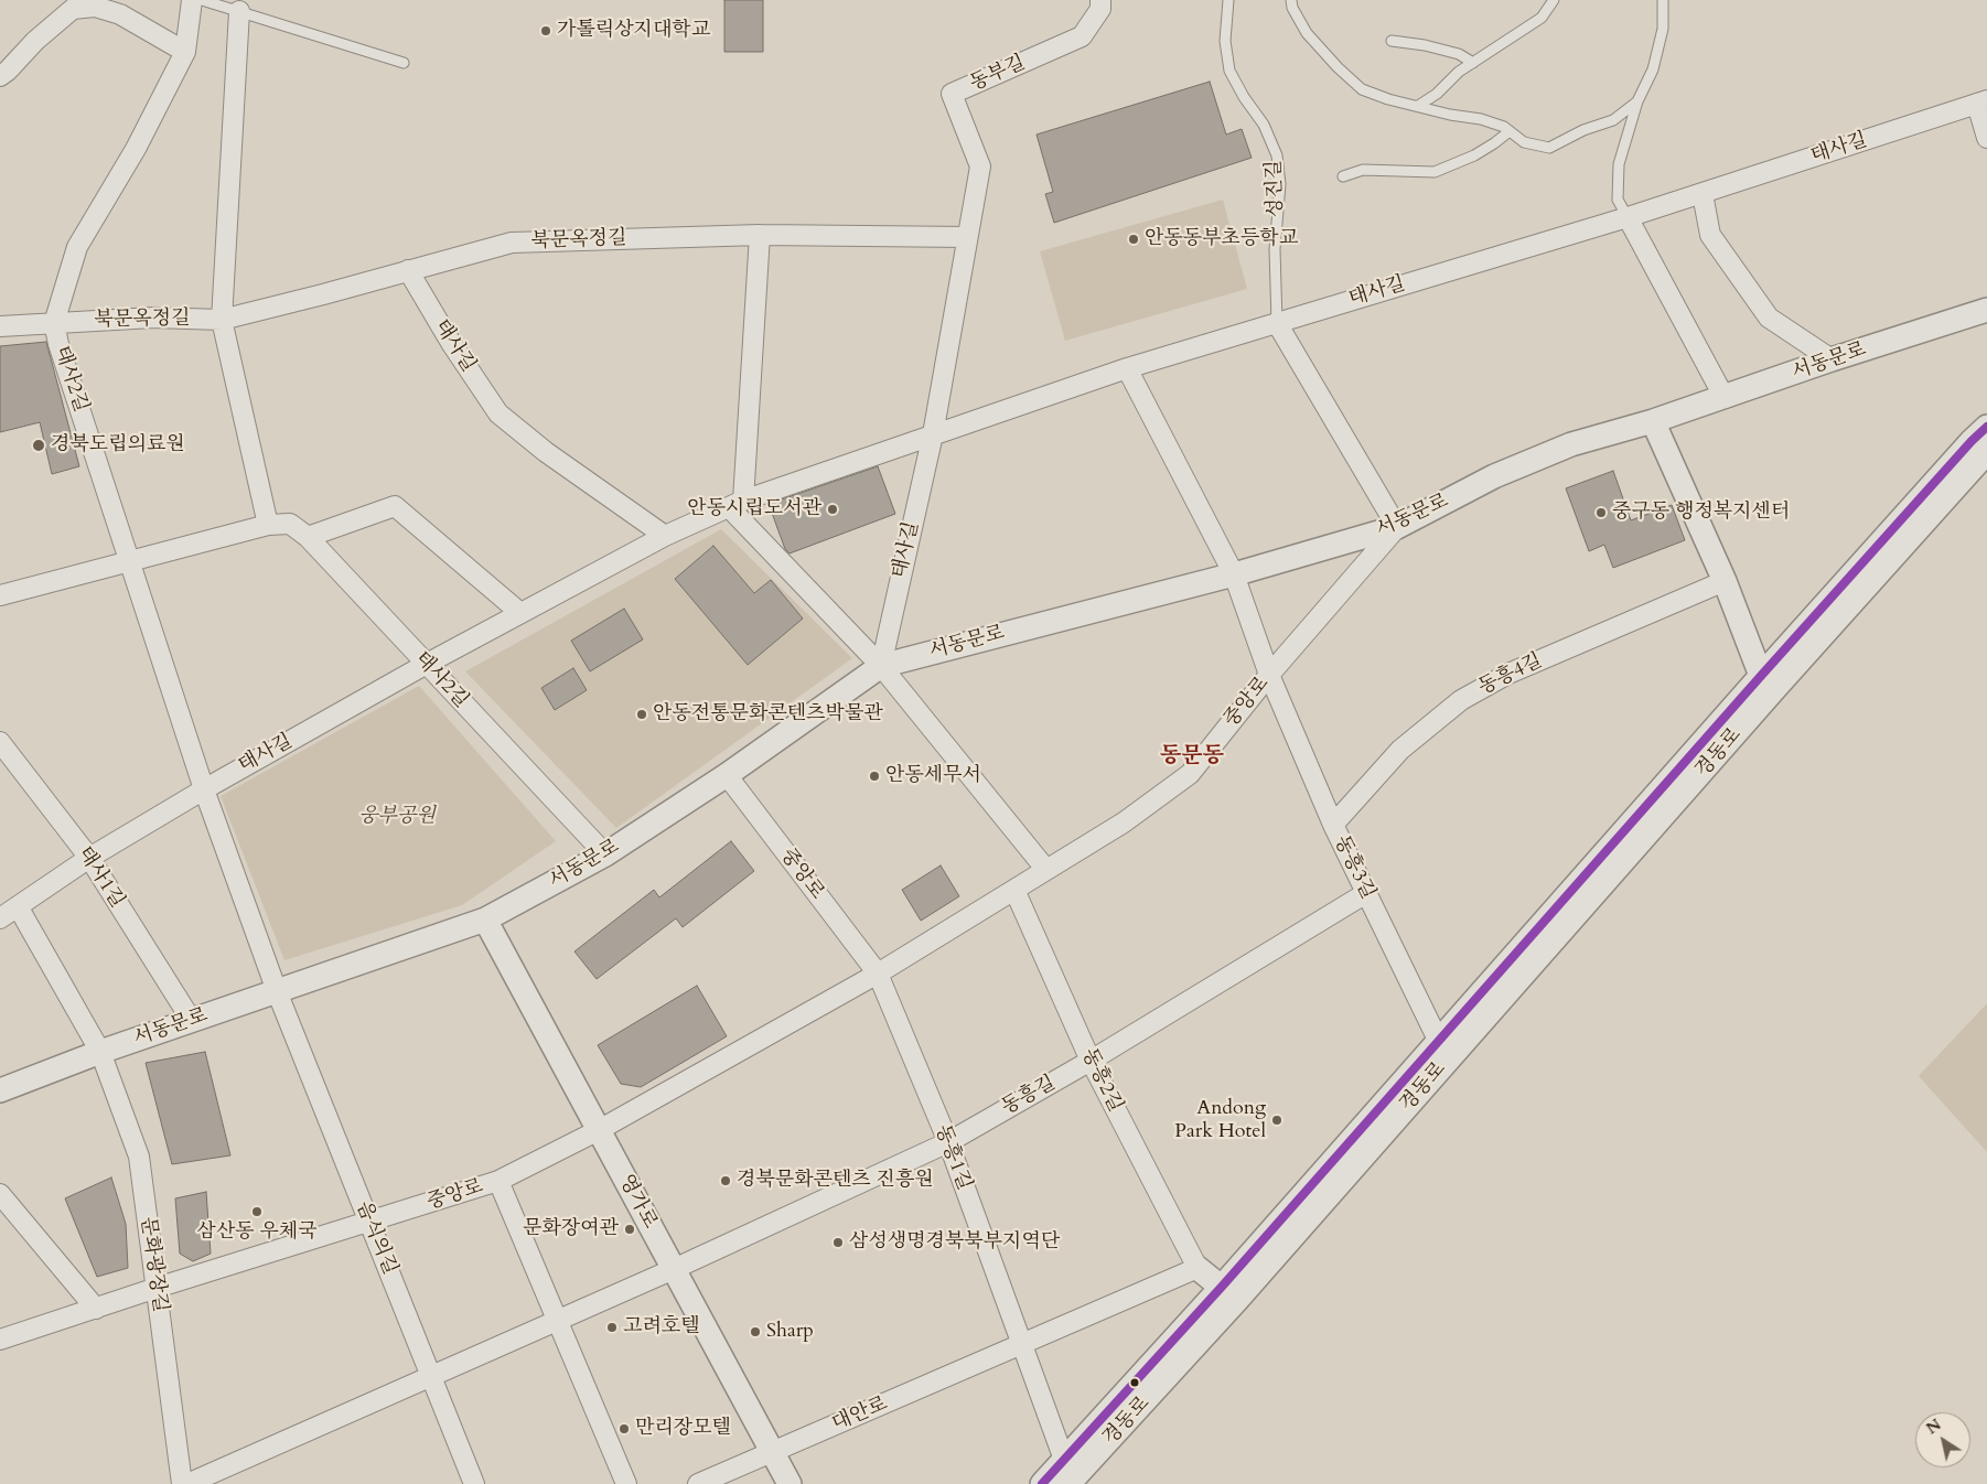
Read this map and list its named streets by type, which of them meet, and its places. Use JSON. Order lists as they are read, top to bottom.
{
  "streets": {
    "street": [
      "동부길",
      "태사길",
      "북문옥정길",
      "서동문로",
      "태사2길",
      "동흥4길",
      "중앙로",
      "경동로",
      "동흥3길",
      "태사1길",
      "동흥2길",
      "동흥길",
      "동흥1길",
      "영가로",
      "음식의길",
      "문화광장길",
      "대안로"
    ],
    "lane": ["성진길"]
  },
  "crossings": [
    ["동부길", "북문옥정길"],
    ["태사길", "성진길"],
    ["태사길", "북문옥정길"],
    ["태사길", "서동문로"],
    ["태사길", "태사2길"],
    ["태사길", "태사1길"],
    ["태사길", "음식의길"],
    ["북문옥정길", "태사2길"],
    ["서동문로", "태사2길"],
    ["서동문로", "중앙로"],
    ["서동문로", "동흥3길"],
    ["서동문로", "태사1길"],
    ["서동문로", "영가로"],
    ["서동문로", "음식의길"],
    ["서동문로", "문화광장길"],
    ["태사2길", "음식의길"],
    ["동흥4길", "동흥3길"],
    ["중앙로", "동흥3길"],
    ["중앙로", "동흥2길"],
    ["중앙로", "동흥1길"],
    ["중앙로", "영가로"],
    ["중앙로", "음식의길"],
    ["중앙로", "문화광장길"],
    ["경동로", "동흥3길"],
    ["동흥3길", "동흥길"],
    ["동흥2길", "동흥길"],
    ["동흥2길", "대안로"],
    ["동흥길", "동흥1길"],
    ["동흥길", "영가로"],
    ["동흥길", "음식의길"],
    ["동흥1길", "대안로"],
    ["영가로", "대안로"]
  ],
  "districts": ["동문동"],
  "parks": ["웅부공원"],
  "places": [
    "가톨릭상지대학교",
    "안동동부초등학교",
    "경북도립의료원",
    "안동시립도서관",
    "중구동 행정복지센터",
    "안동전통문화콘텐츠박물관",
    "안동세무서",
    "Andong Park Hotel",
    "경북문화콘텐츠 진흥원",
    "삼산동 우체국",
    "문화장여관",
    "삼성생명경북북부지역단",
    "고려호텔",
    "Sharp",
    "만리장모텔"
  ],
  "north": "top left"
}
